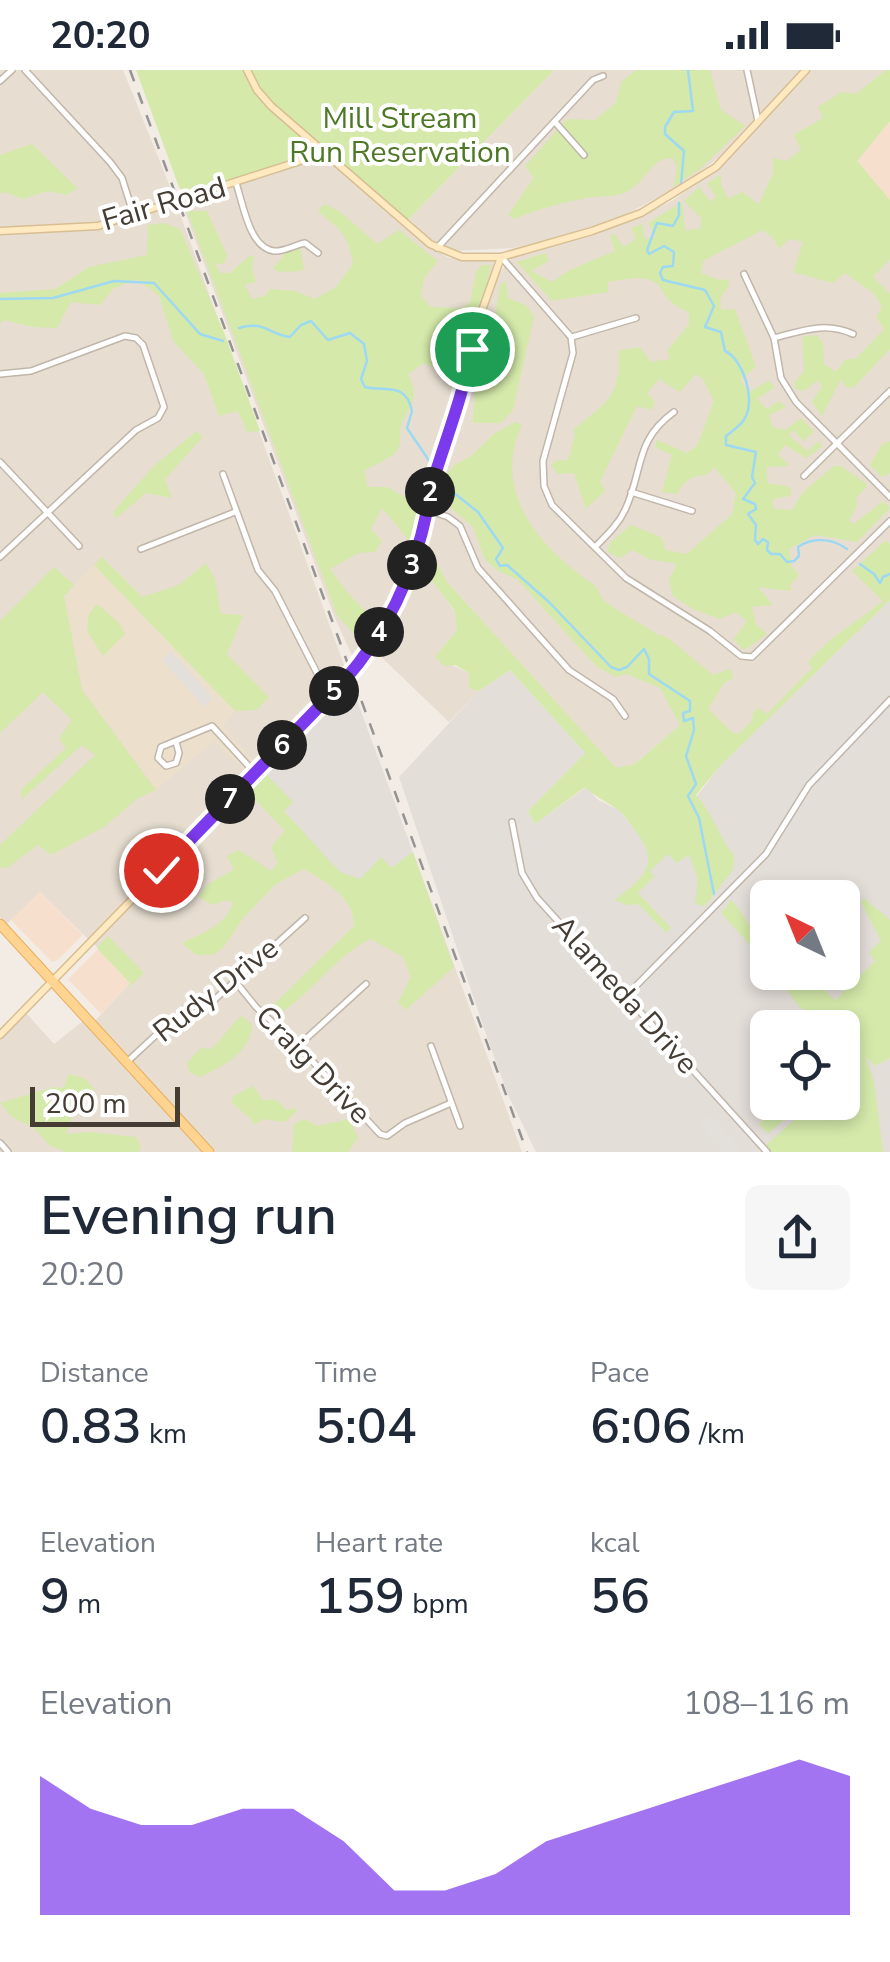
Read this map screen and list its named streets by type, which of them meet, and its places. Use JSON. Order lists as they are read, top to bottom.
{
  "streets": {
    "street": [
      "Fair Road",
      "Rudy Drive",
      "Alameda Drive",
      "Craig Drive"
    ]
  },
  "crossings": [
    ["Rudy Drive", "Craig Drive"]
  ],
  "parks": ["Mill Stream Run Reservation"],
  "scale_bar": "200 m",
  "north": "top left",
  "page": {
    "status": "20:20",
    "pins": [
      "2",
      "3",
      "4",
      "5",
      "6",
      "7"
    ],
    "scale": "200 m",
    "heading": ["Evening run", "20:20"],
    "stats": [
      ["Distance", "0.83 km"],
      ["Time", "5:04"],
      ["Pace", "6:06 /km"],
      ["Elevation", "9 m"],
      ["Heart rate", "159 bpm"],
      ["kcal", "56"]
    ],
    "chart": ["Elevation", "108–116 m"]
  }
}
